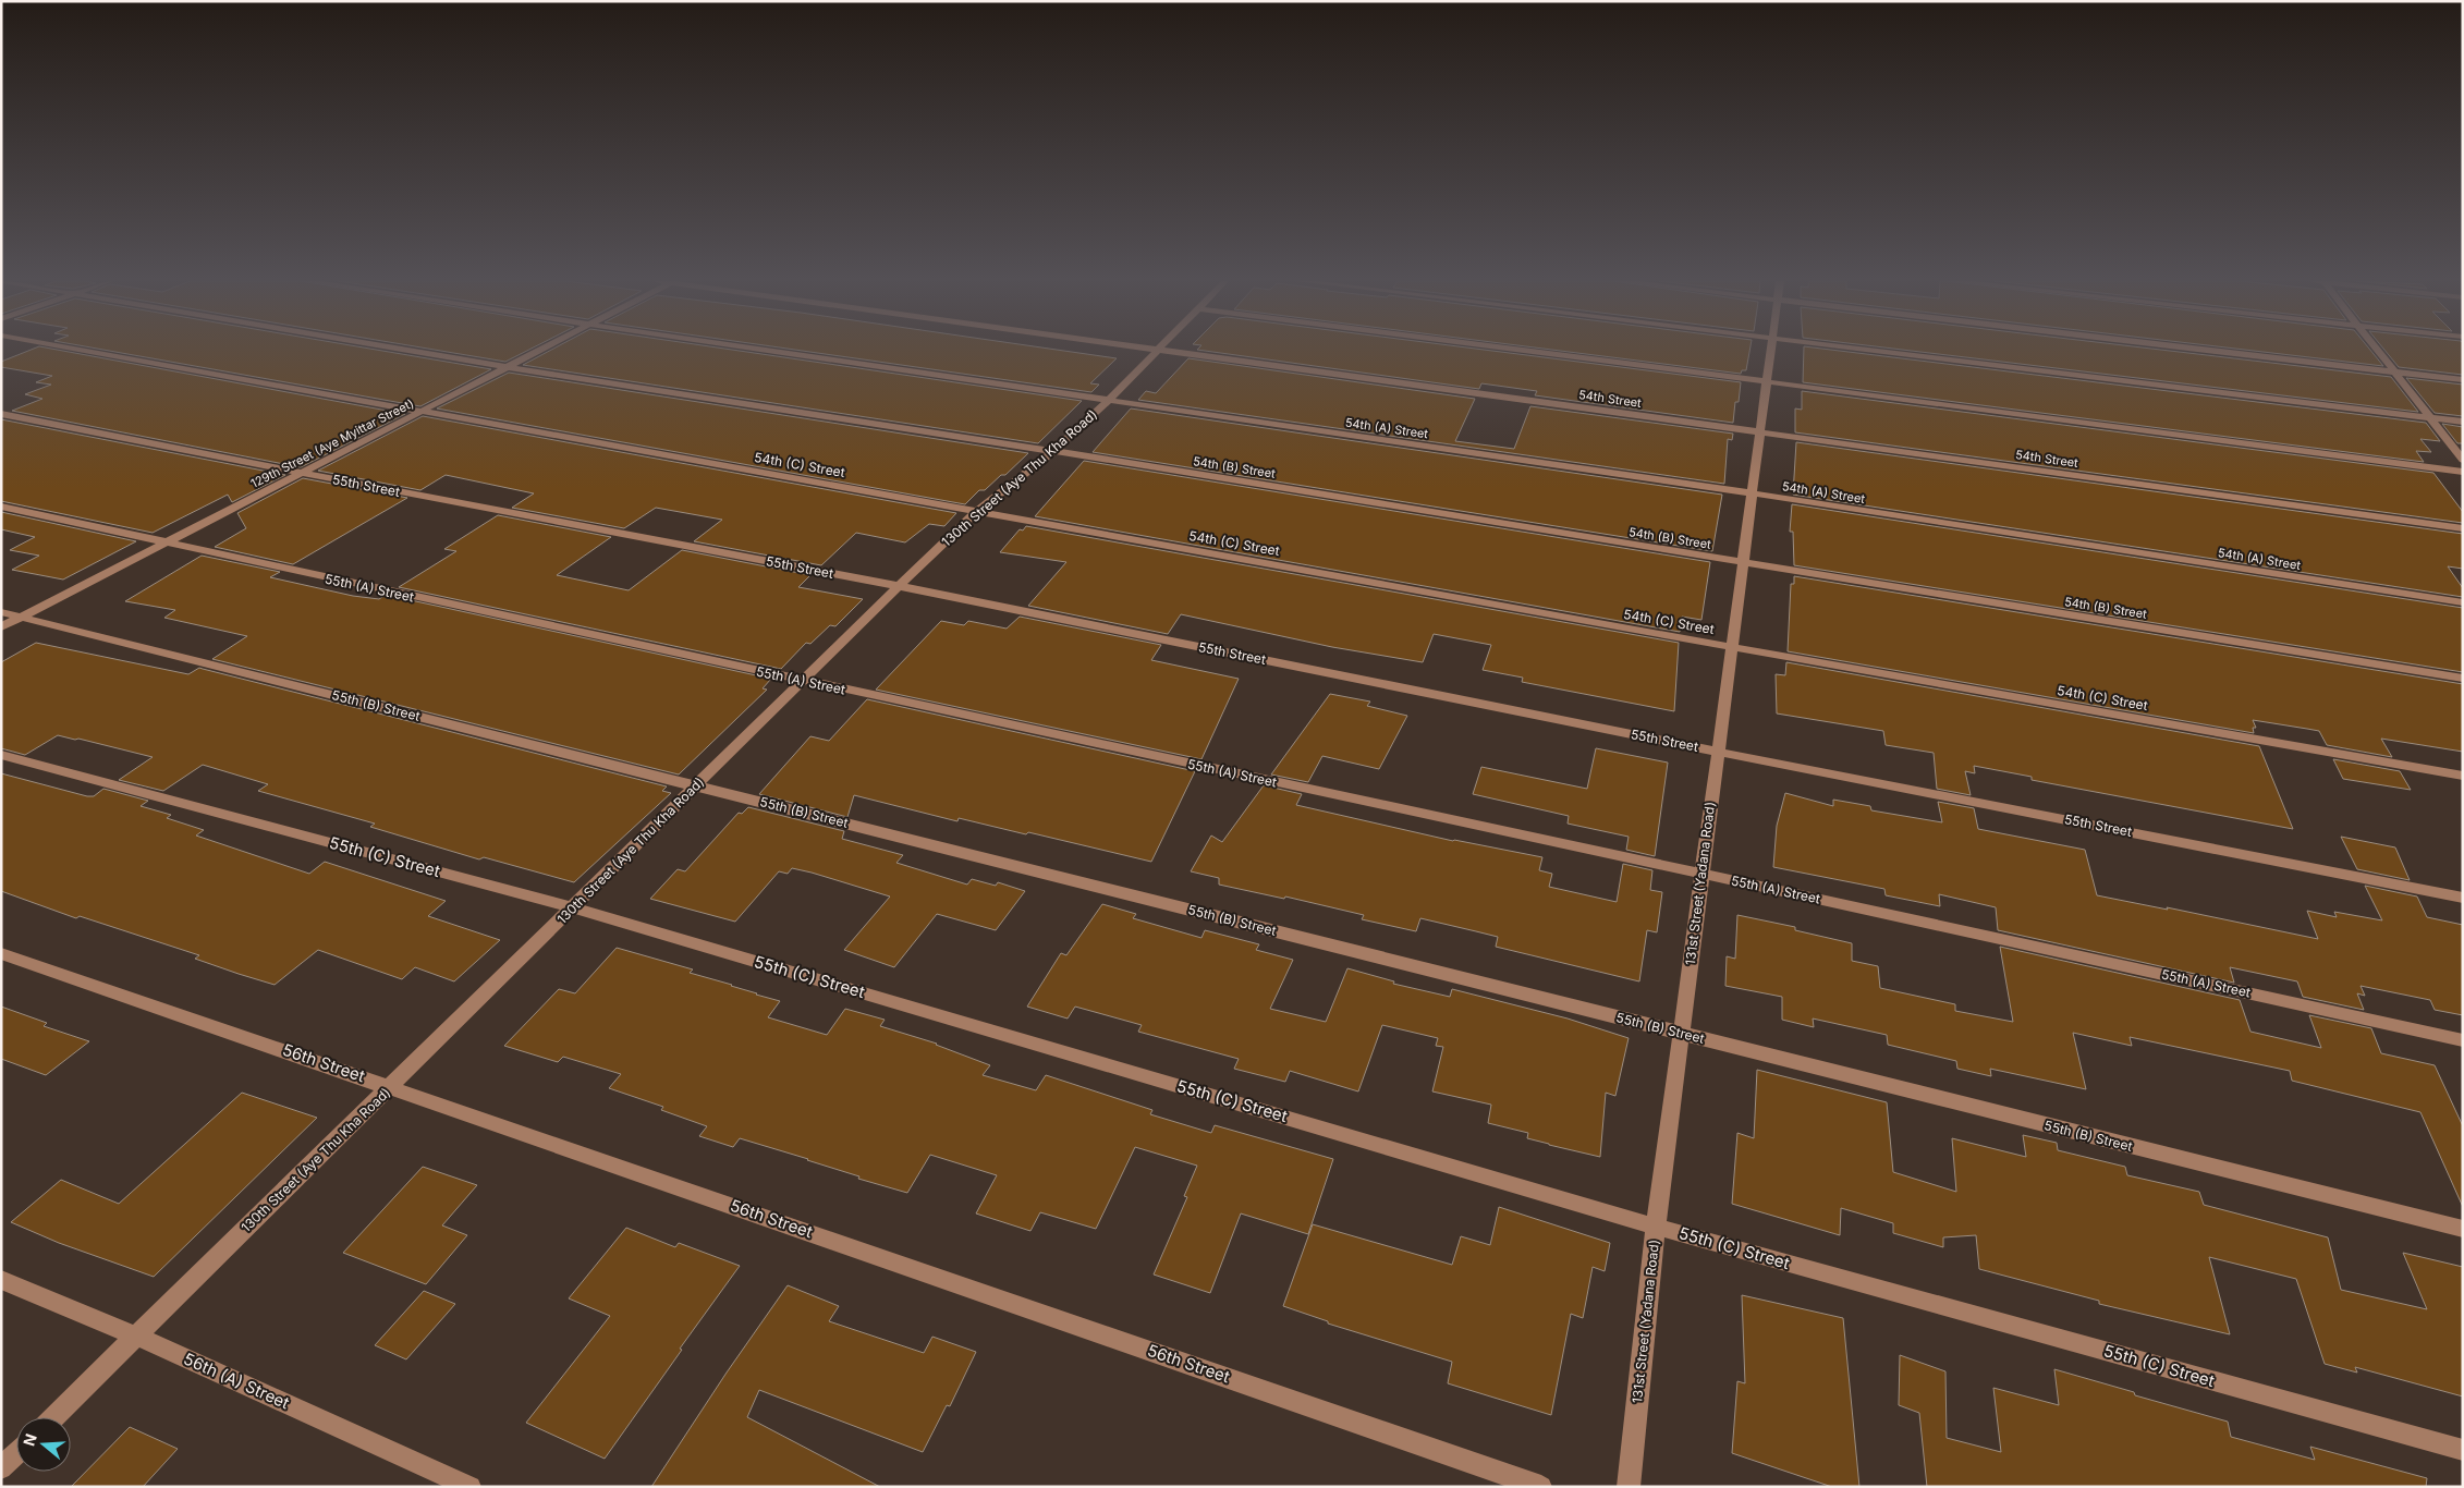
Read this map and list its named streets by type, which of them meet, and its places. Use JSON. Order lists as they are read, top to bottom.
{
  "streets": {
    "street": [
      "54th Street",
      "54th (A) Street",
      "129th Street (Aye Myittar Street)",
      "54th (C) Street",
      "54th (B) Street",
      "130th Street (Aye Thu Kha Road)",
      "55th Street",
      "55th (A) Street",
      "55th (B) Street",
      "55th (C) Street",
      "131st Street (Yadana Road)",
      "56th Street",
      "56th (A) Street"
    ]
  },
  "crossings": [
    ["54th Street", "131st Street (Yadana Road)"],
    ["54th (A) Street", "130th Street (Aye Thu Kha Road)"],
    ["54th (A) Street", "131st Street (Yadana Road)"],
    ["129th Street (Aye Myittar Street)", "54th (C) Street"],
    ["129th Street (Aye Myittar Street)", "54th (B) Street"],
    ["129th Street (Aye Myittar Street)", "55th Street"],
    ["129th Street (Aye Myittar Street)", "55th (A) Street"],
    ["129th Street (Aye Myittar Street)", "55th (B) Street"],
    ["54th (C) Street", "130th Street (Aye Thu Kha Road)"],
    ["54th (C) Street", "131st Street (Yadana Road)"],
    ["54th (B) Street", "130th Street (Aye Thu Kha Road)"],
    ["54th (B) Street", "131st Street (Yadana Road)"],
    ["130th Street (Aye Thu Kha Road)", "55th Street"],
    ["130th Street (Aye Thu Kha Road)", "55th (A) Street"],
    ["130th Street (Aye Thu Kha Road)", "55th (B) Street"],
    ["130th Street (Aye Thu Kha Road)", "55th (C) Street"],
    ["130th Street (Aye Thu Kha Road)", "56th Street"],
    ["130th Street (Aye Thu Kha Road)", "56th (A) Street"],
    ["55th Street", "131st Street (Yadana Road)"],
    ["55th (A) Street", "131st Street (Yadana Road)"],
    ["55th (B) Street", "131st Street (Yadana Road)"],
    ["55th (C) Street", "131st Street (Yadana Road)"]
  ],
  "north": "left"
}
